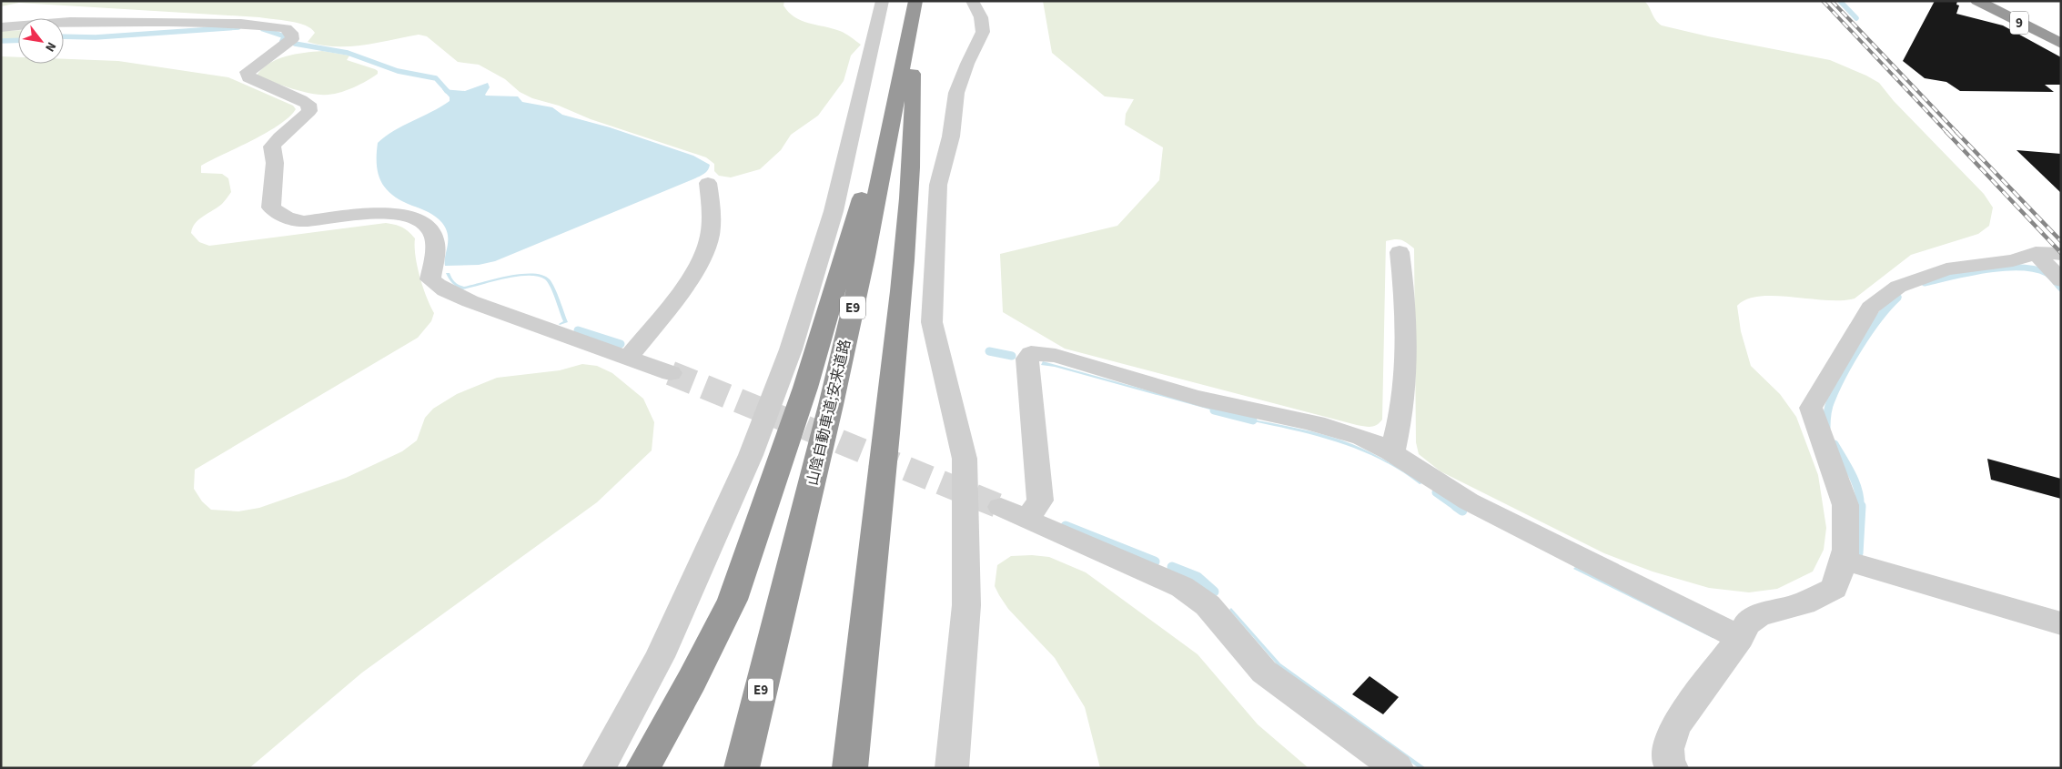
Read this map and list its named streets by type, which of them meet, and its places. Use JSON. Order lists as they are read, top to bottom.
{
  "streets": {
    "highway": ["9", "E9", "山陰自動車道;安来道路"]
  },
  "north": "bottom right"
}
